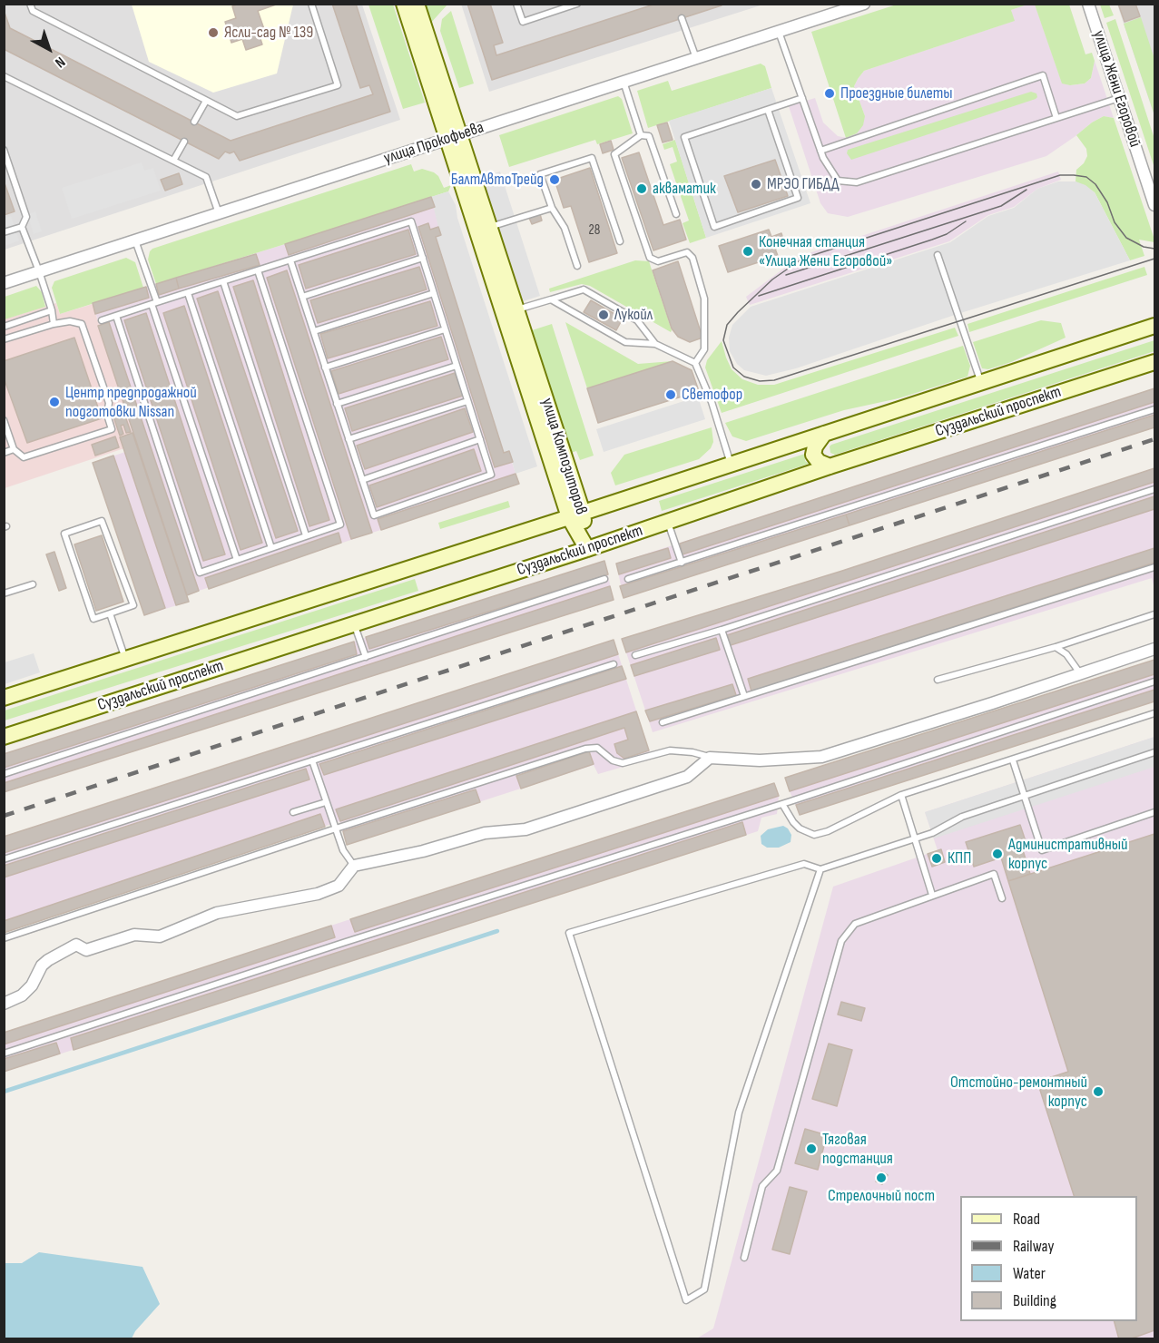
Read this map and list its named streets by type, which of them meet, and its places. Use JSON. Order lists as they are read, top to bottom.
{
  "streets": {
    "main road": ["Суздальский проспект", "улица Композиторов"],
    "street": ["улица Жени Егоровой", "улица Прокофьева"]
  },
  "crossings": [
    ["улица Прокофьева", "улица Композиторов"],
    ["Суздальский проспект", "улица Композиторов"]
  ],
  "places": [
    "Ясли-сад № 139",
    "Проездные билеты",
    "БалтАвтоТрейд",
    "МРЭО ГИБДД",
    "акваматик",
    "Конечная станция «Улица Жени Егоровой»",
    "Лукойл",
    "Светофор",
    "Центр предпродажной подготовки Nissan",
    "Административный корпус",
    "КПП",
    "Отстойно-ремонтный корпус",
    "Тяговая подстанция",
    "Стрелочный пост"
  ],
  "house_numbers": ["28"],
  "legend": [
    "Road",
    "Railway",
    "Water",
    "Building"
  ],
  "north": "bottom right"
}
